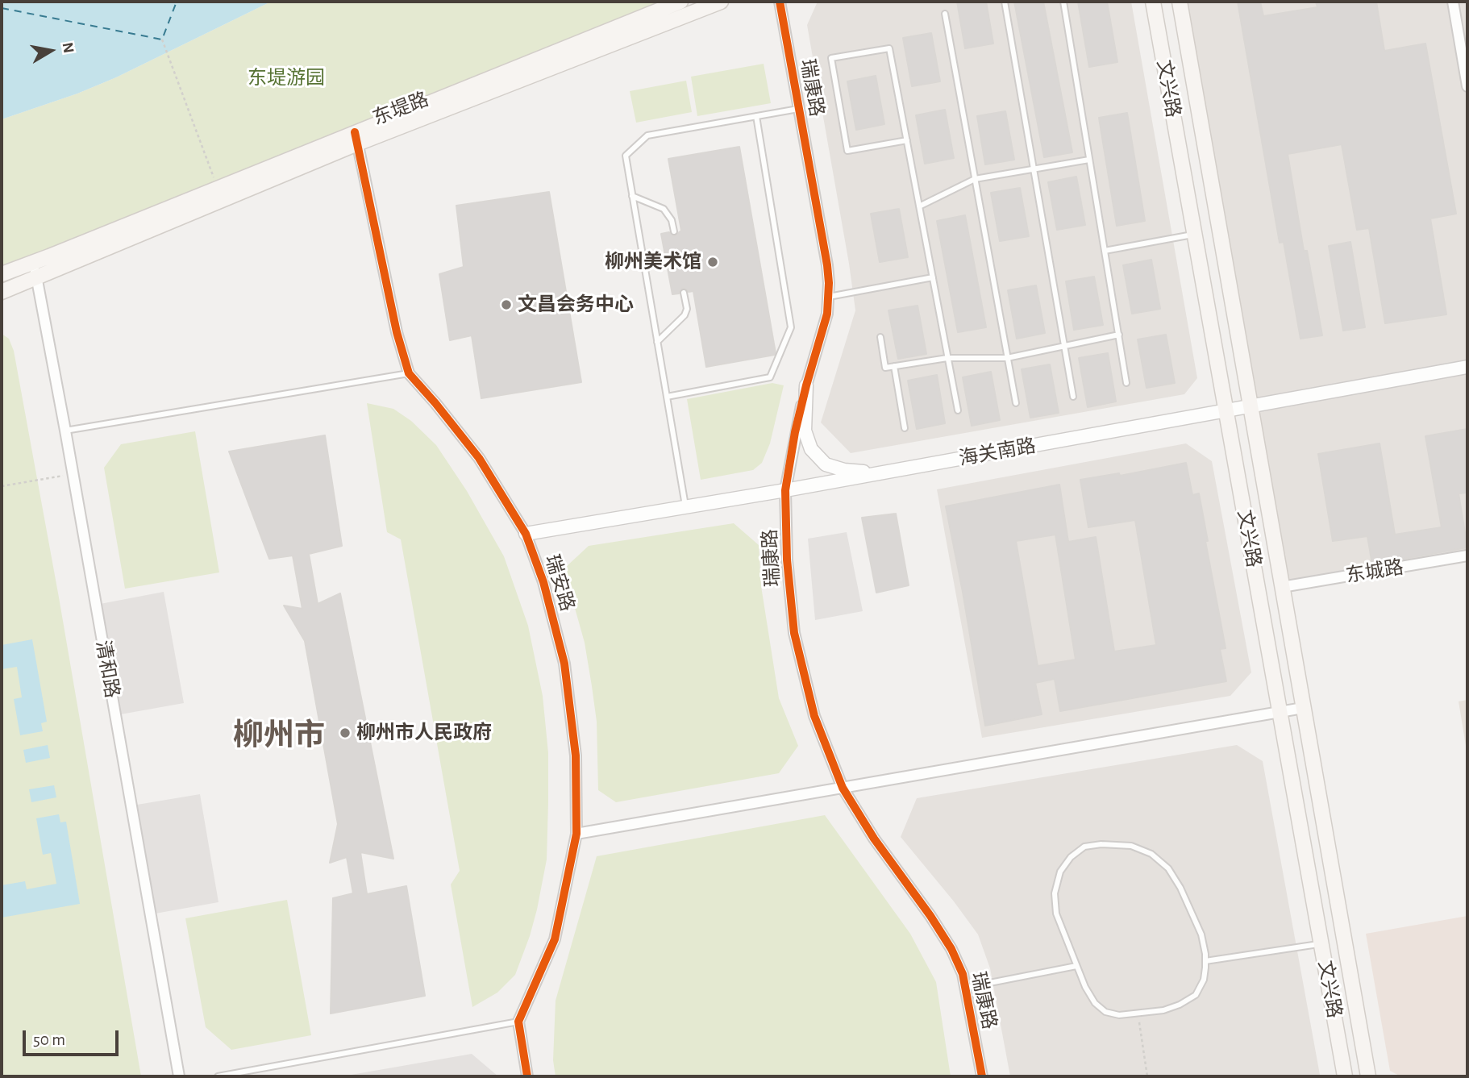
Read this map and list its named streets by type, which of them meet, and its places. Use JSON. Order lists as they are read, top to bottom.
{
  "streets": {
    "main road": ["文兴路", "东堤路"],
    "street": [
      "瑞康路",
      "海关南路",
      "东城路",
      "瑞安路",
      "清和路"
    ]
  },
  "crossings": [
    ["瑞康路", "海关南路"],
    ["文兴路", "海关南路"],
    ["文兴路", "东城路"],
    ["东堤路", "瑞安路"],
    ["东堤路", "清和路"],
    ["海关南路", "瑞安路"]
  ],
  "districts": ["柳州市"],
  "parks": ["东堤游园"],
  "places": ["柳州美术馆", "文昌会务中心", "柳州市人民政府"],
  "scale_bar": "50 m",
  "north": "right"
}
